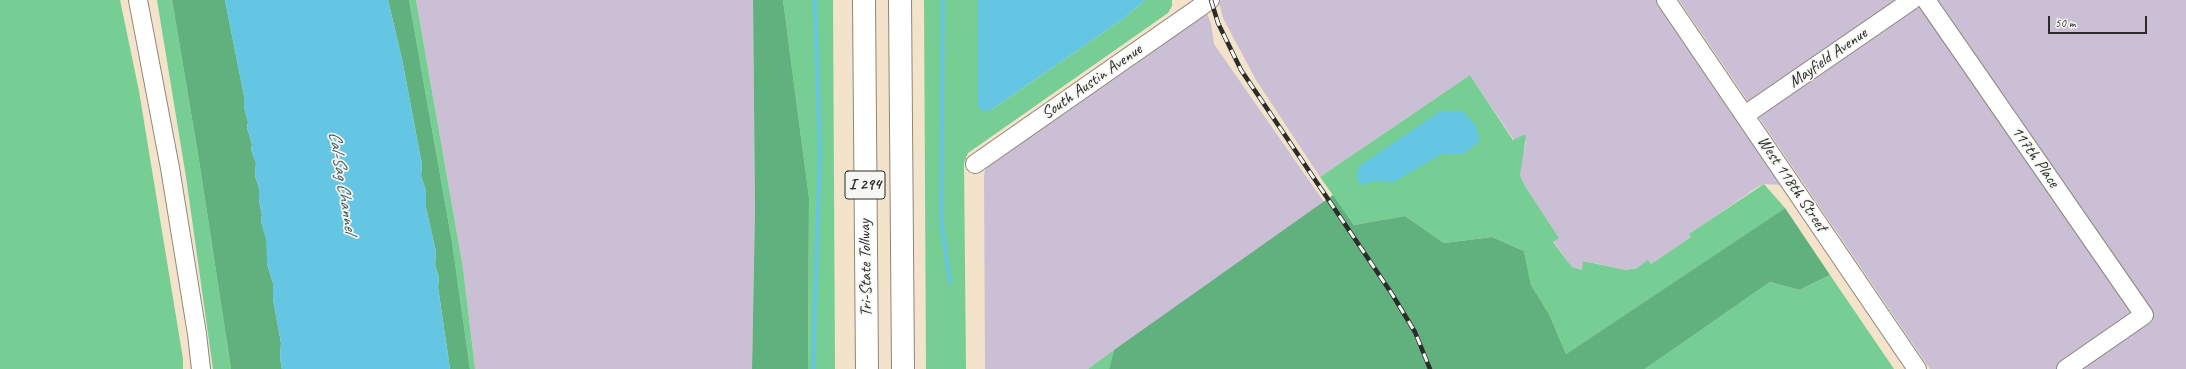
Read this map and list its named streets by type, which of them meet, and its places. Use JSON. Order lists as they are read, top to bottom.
{
  "streets": {
    "highway": ["I 294", "Tri-State Tollway"],
    "street": [
      "Mayfield Avenue",
      "South Austin Avenue",
      "117th Place",
      "West 118th Street"
    ]
  },
  "crossings": [
    ["Mayfield Avenue", "West 118th Street"]
  ],
  "water": ["Cal-Sag Channel"],
  "scale_bar": "50 m"
}
